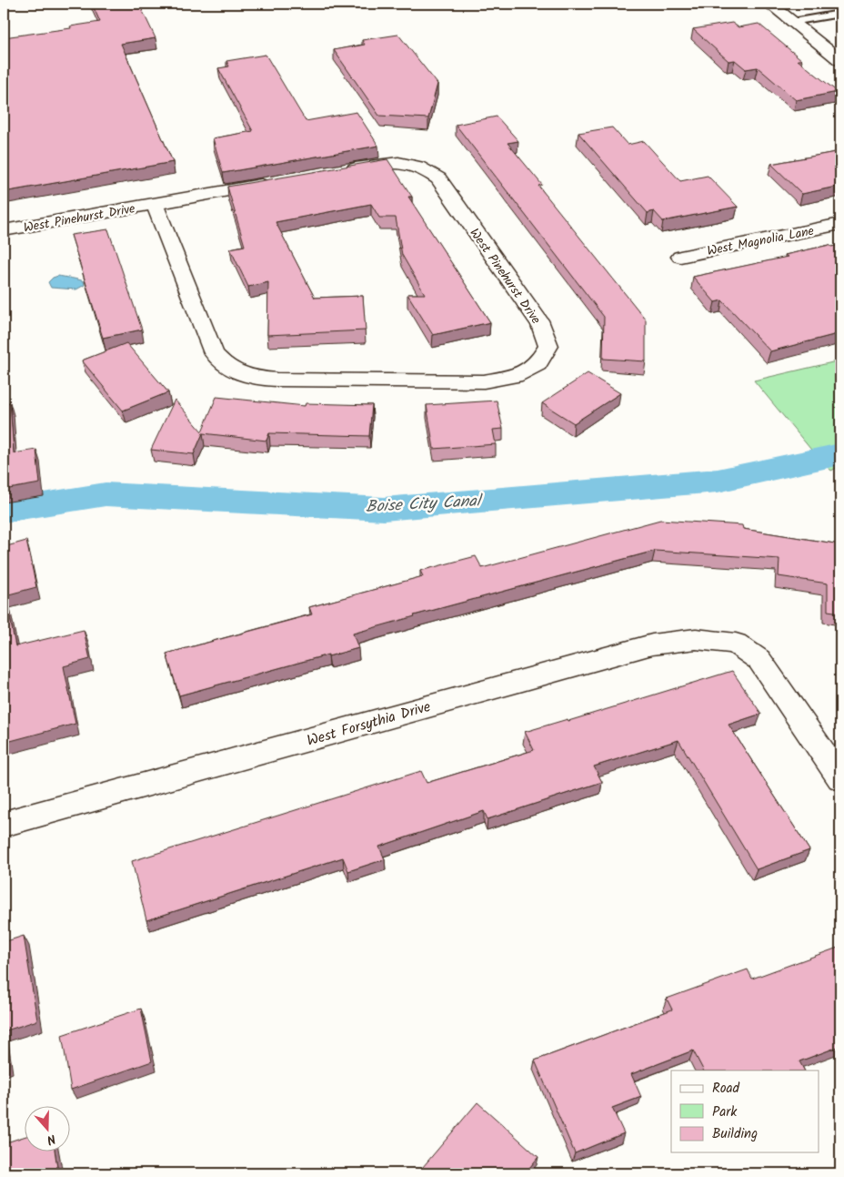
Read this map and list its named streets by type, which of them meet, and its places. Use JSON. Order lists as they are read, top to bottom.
{
  "streets": {
    "street": ["West Pinehurst Drive", "West Magnolia Lane", "West Forsythia Drive"]
  },
  "water": ["Boise City Canal"],
  "legend": ["Road", "Park", "Building"],
  "north": "bottom"
}
